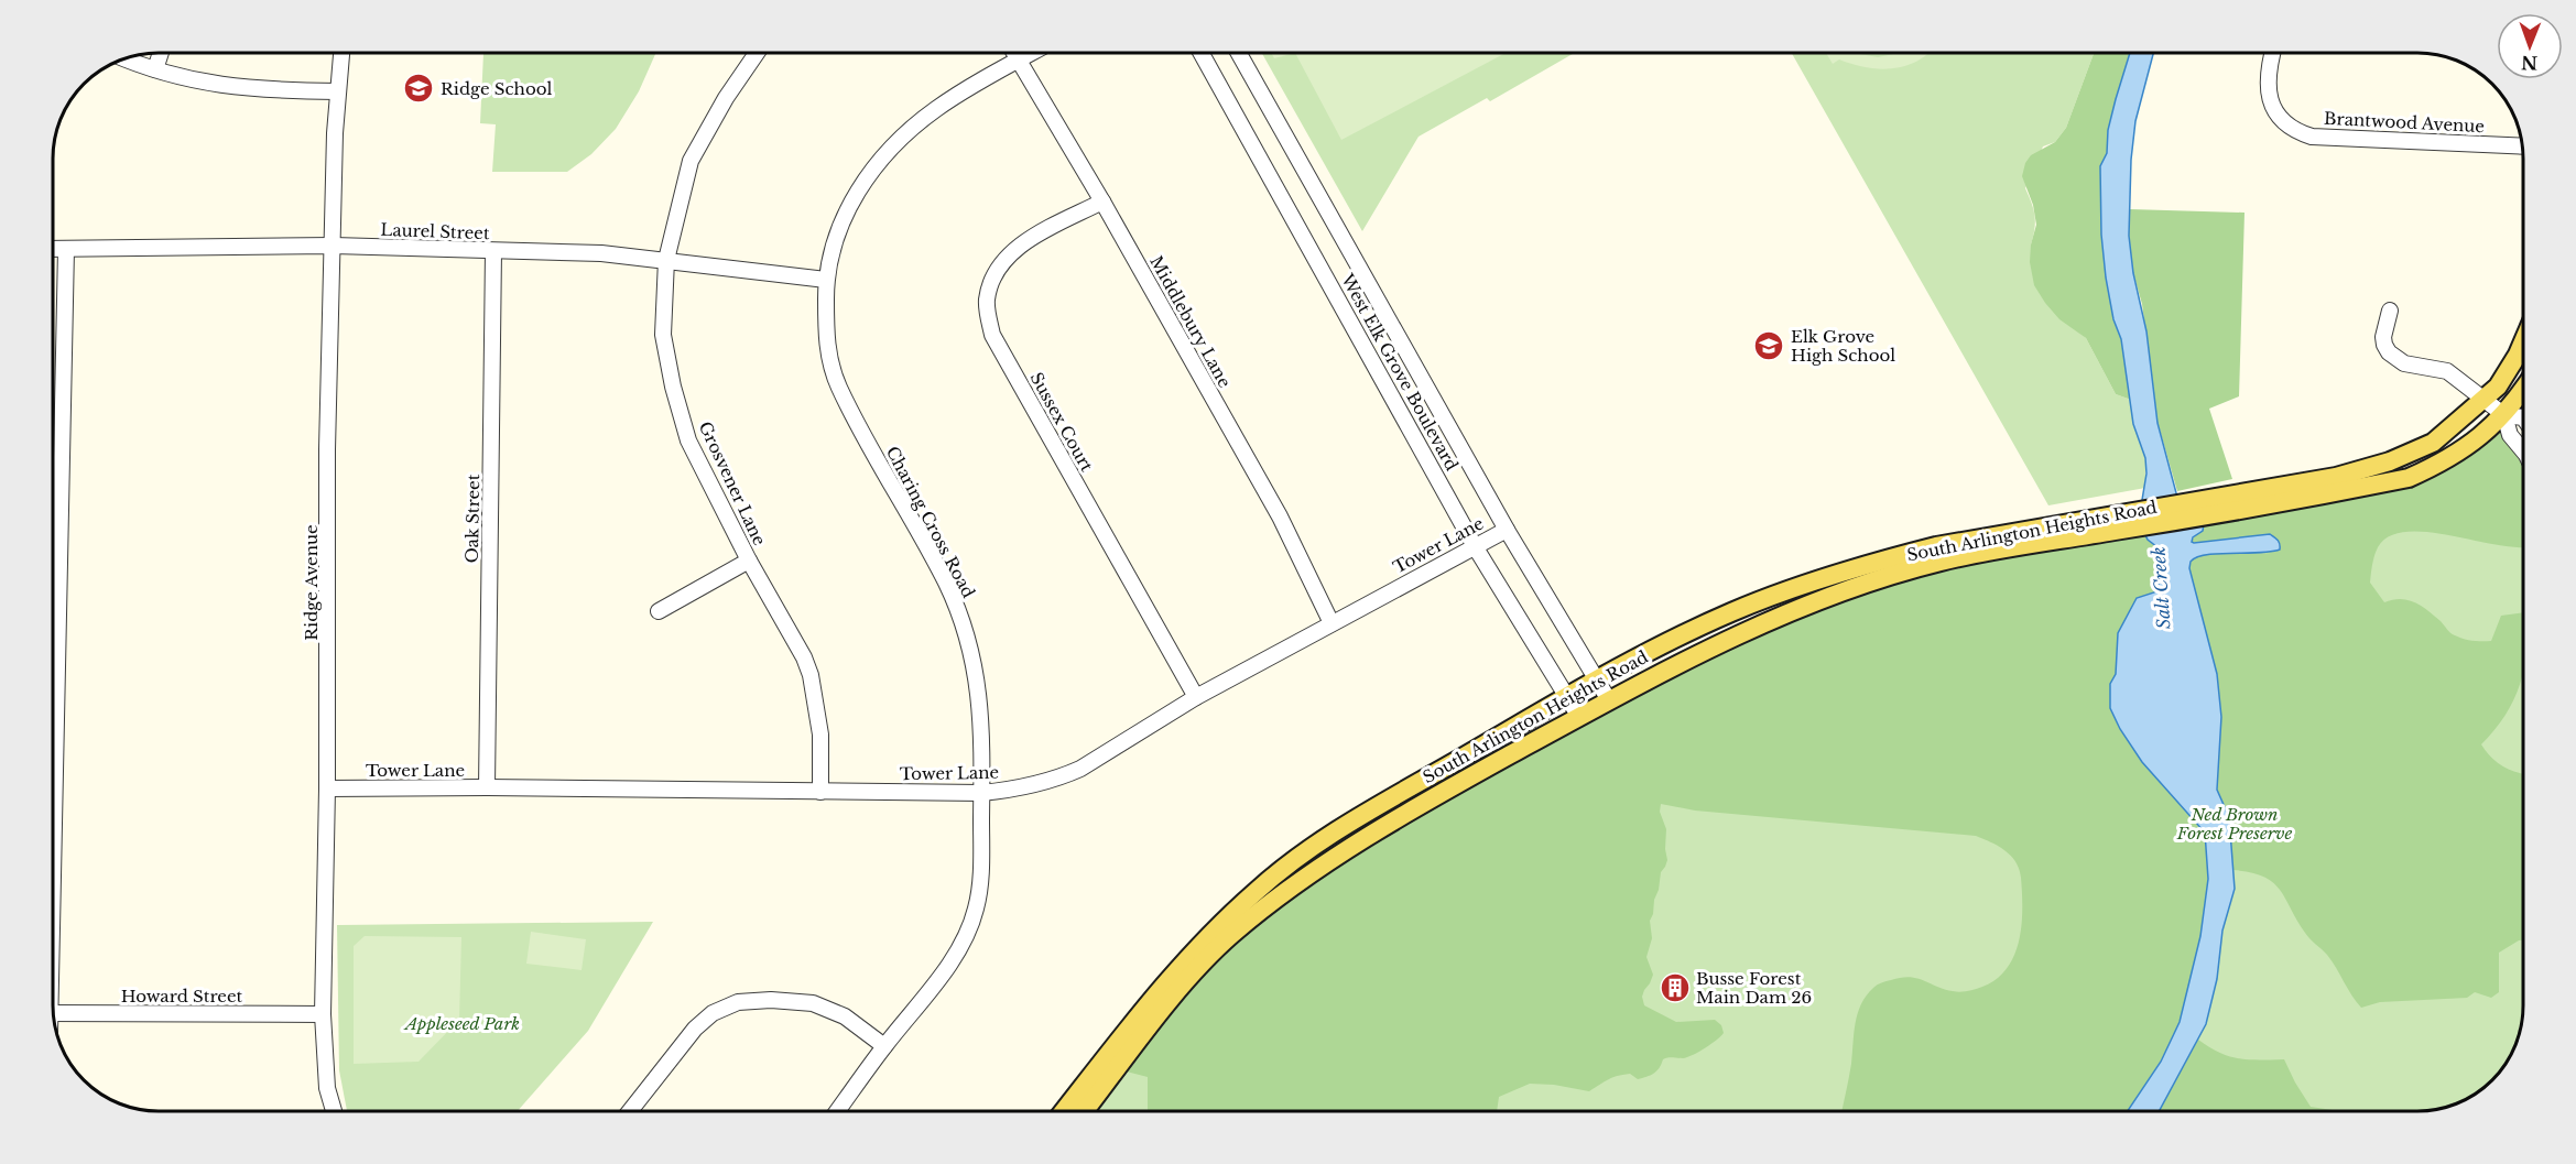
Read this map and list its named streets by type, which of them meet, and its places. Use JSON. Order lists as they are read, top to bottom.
{
  "streets": {
    "main road": ["South Arlington Heights Road"],
    "street": [
      "Brantwood Avenue",
      "Laurel Street",
      "Middlebury Lane",
      "West Elk Grove Boulevard",
      "Sussex Court",
      "Grosvener Lane",
      "Oak Street",
      "Charing Cross Road",
      "Tower Lane",
      "Ridge Avenue",
      "Howard Street"
    ]
  },
  "crossings": [
    ["Laurel Street", "Grosvener Lane"],
    ["Laurel Street", "Oak Street"],
    ["Laurel Street", "Charing Cross Road"],
    ["Laurel Street", "Ridge Avenue"],
    ["Middlebury Lane", "Sussex Court"],
    ["Middlebury Lane", "Charing Cross Road"],
    ["Middlebury Lane", "Tower Lane"],
    ["West Elk Grove Boulevard", "South Arlington Heights Road"],
    ["West Elk Grove Boulevard", "Tower Lane"],
    ["Sussex Court", "Tower Lane"],
    ["Grosvener Lane", "Tower Lane"],
    ["Oak Street", "Tower Lane"],
    ["Charing Cross Road", "Tower Lane"],
    ["Tower Lane", "Ridge Avenue"],
    ["Ridge Avenue", "Howard Street"]
  ],
  "water": ["Salt Creek"],
  "parks": ["Ned Brown Forest Preserve", "Appleseed Park"],
  "places": {
    "school or university": ["Ridge School", "Elk Grove High School"],
    "building": ["Busse Forest Main Dam 26"]
  },
  "north": "bottom"
}
